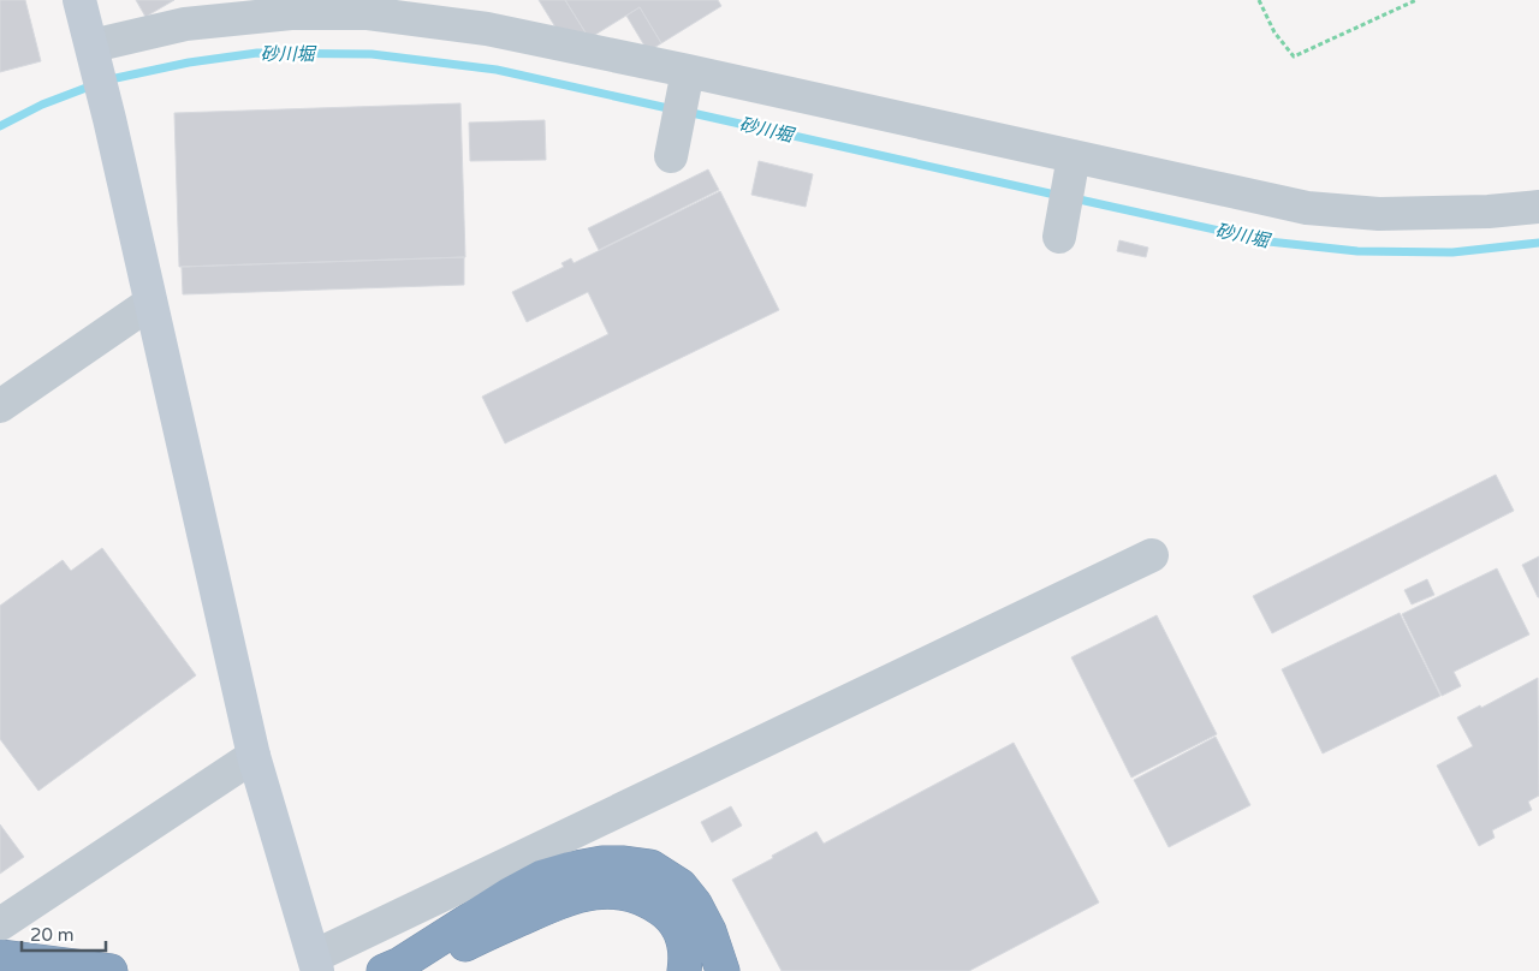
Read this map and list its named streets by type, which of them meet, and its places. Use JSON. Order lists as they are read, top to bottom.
{
  "water": ["砂川堀"],
  "scale_bar": "20 m"
}
